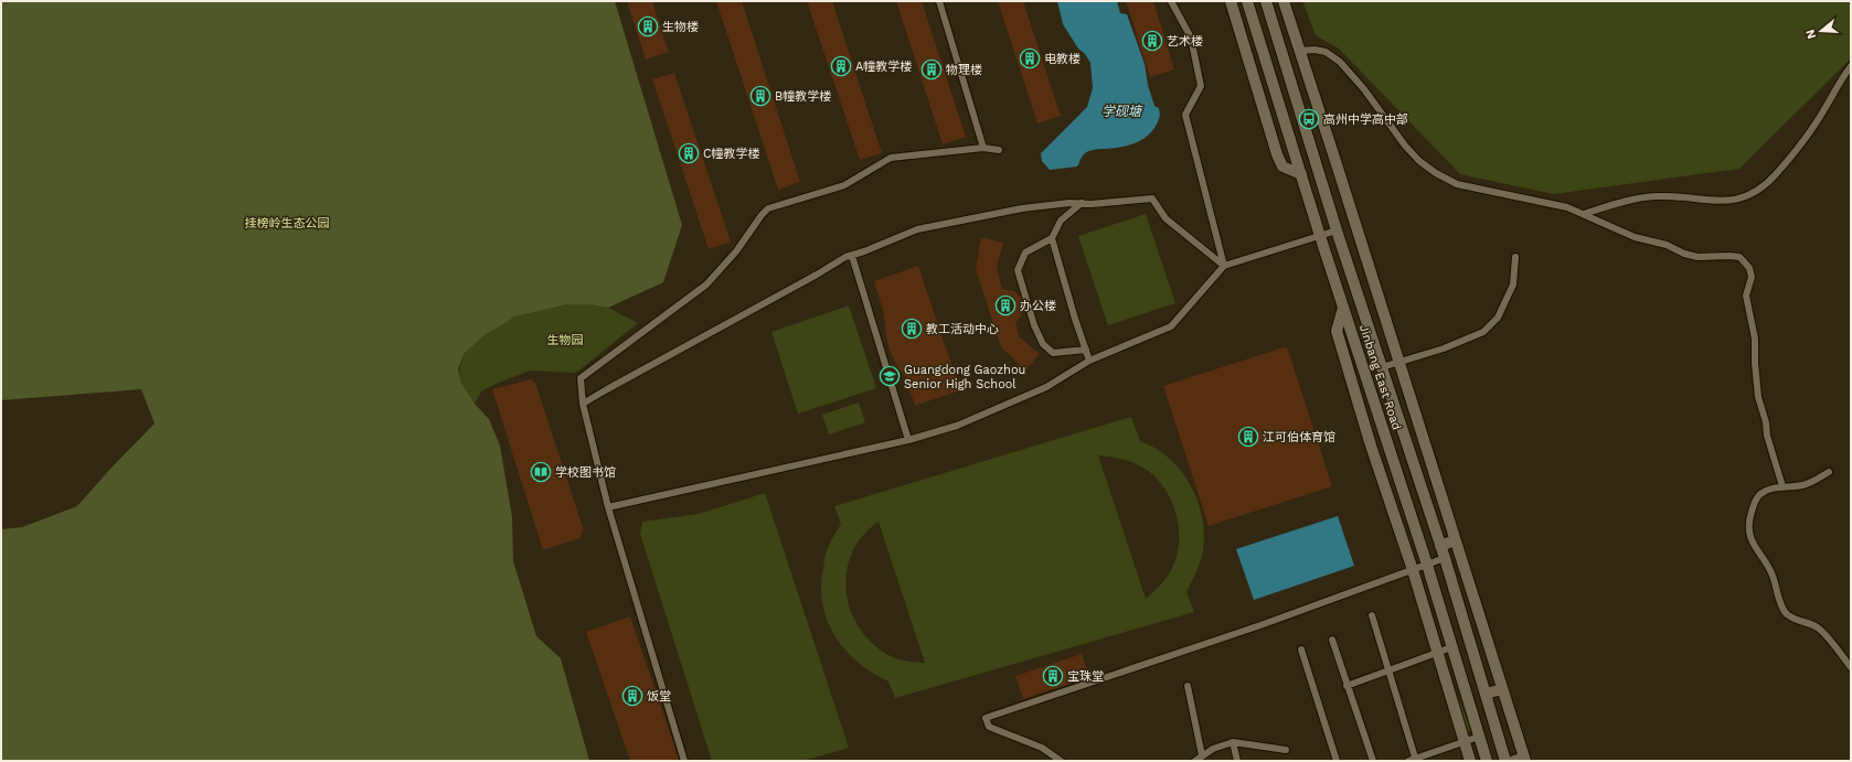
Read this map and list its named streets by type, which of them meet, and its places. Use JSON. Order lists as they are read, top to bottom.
{
  "streets": {
    "street": ["Jinbang East Road"]
  },
  "water": ["学砚塘"],
  "parks": ["挂榜岭生态公园", "生物园"],
  "places": {
    "building": [
      "生物楼",
      "艺术楼",
      "电教楼",
      "A幢教学楼",
      "物理楼",
      "B幢教学楼",
      "C幢教学楼",
      "办公楼",
      "教工活动中心",
      "江可伯体育馆",
      "宝珠堂",
      "饭堂"
    ],
    "bus stop": ["高州中学高中部"],
    "school or university": ["Guangdong Gaozhou Senior High School"],
    "library": ["学校图书馆"]
  },
  "north": "left"
}
